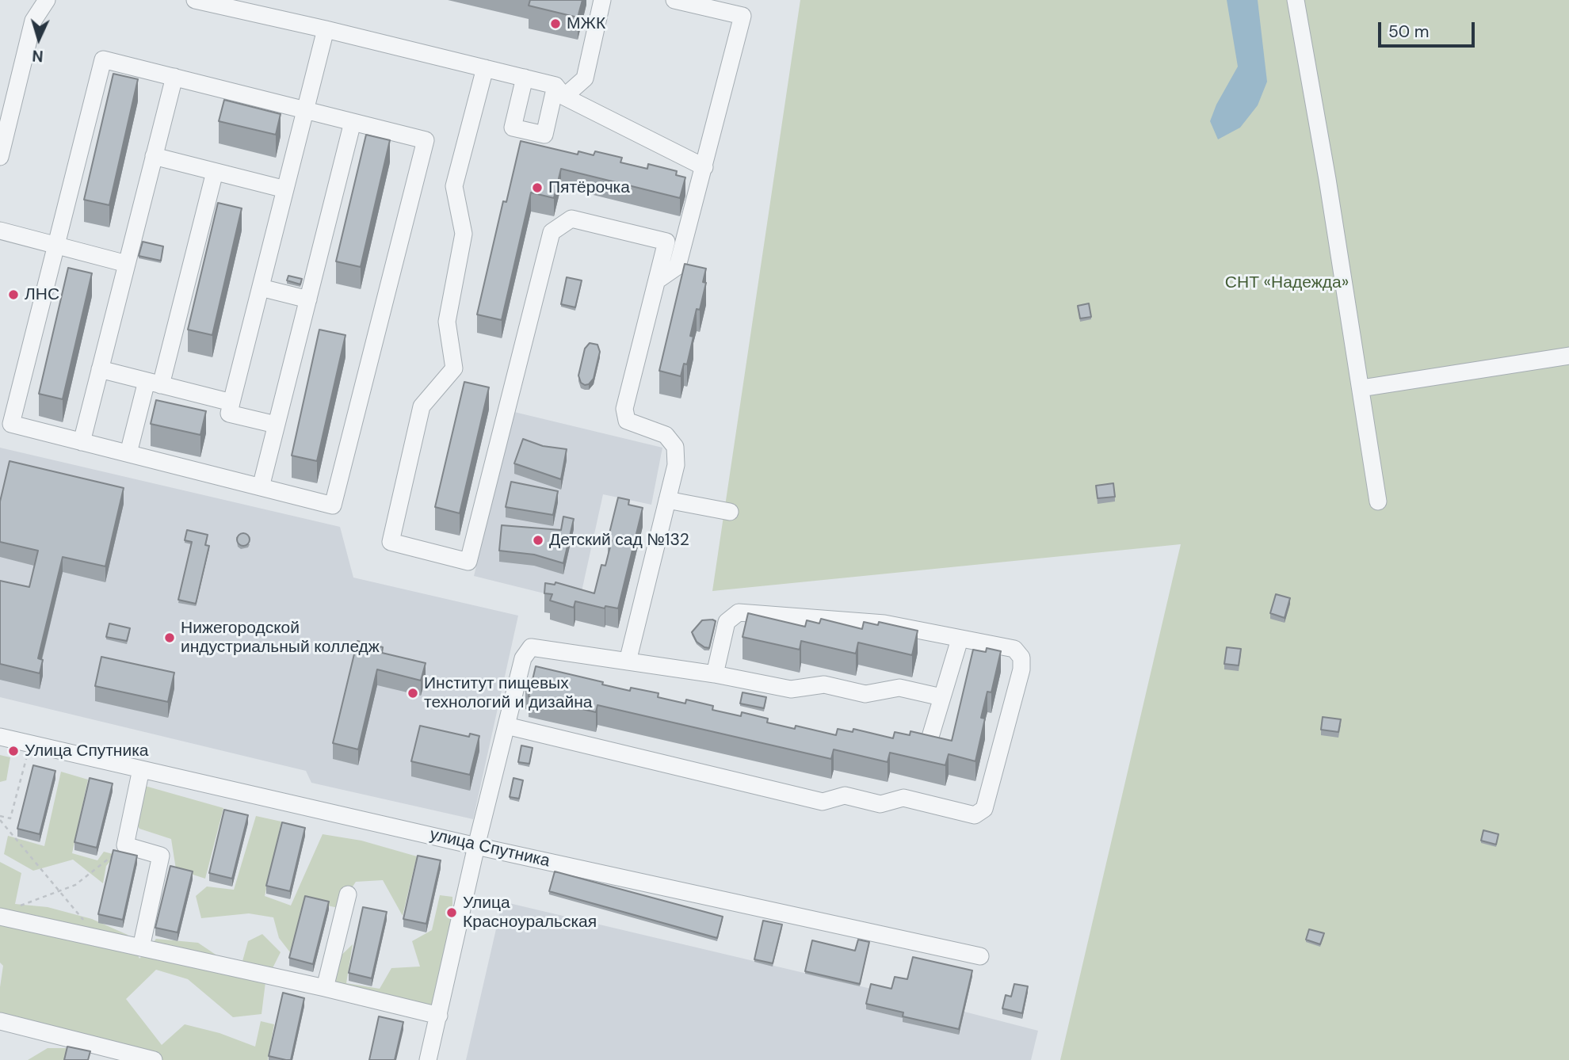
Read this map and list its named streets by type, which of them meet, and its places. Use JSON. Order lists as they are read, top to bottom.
{
  "streets": {
    "street": ["улица Спутника"]
  },
  "parks": ["СНТ «Надежда»"],
  "places": [
    "МЖК",
    "Пятёрочка",
    "ЛНС",
    "Детский сад №132",
    "Нижегородской индустриальный колледж",
    "Институт пищевых технологий и дизайна",
    "Улица Спутника",
    "Улица Красноуральская"
  ],
  "scale_bar": "50 m",
  "north": "bottom"
}
